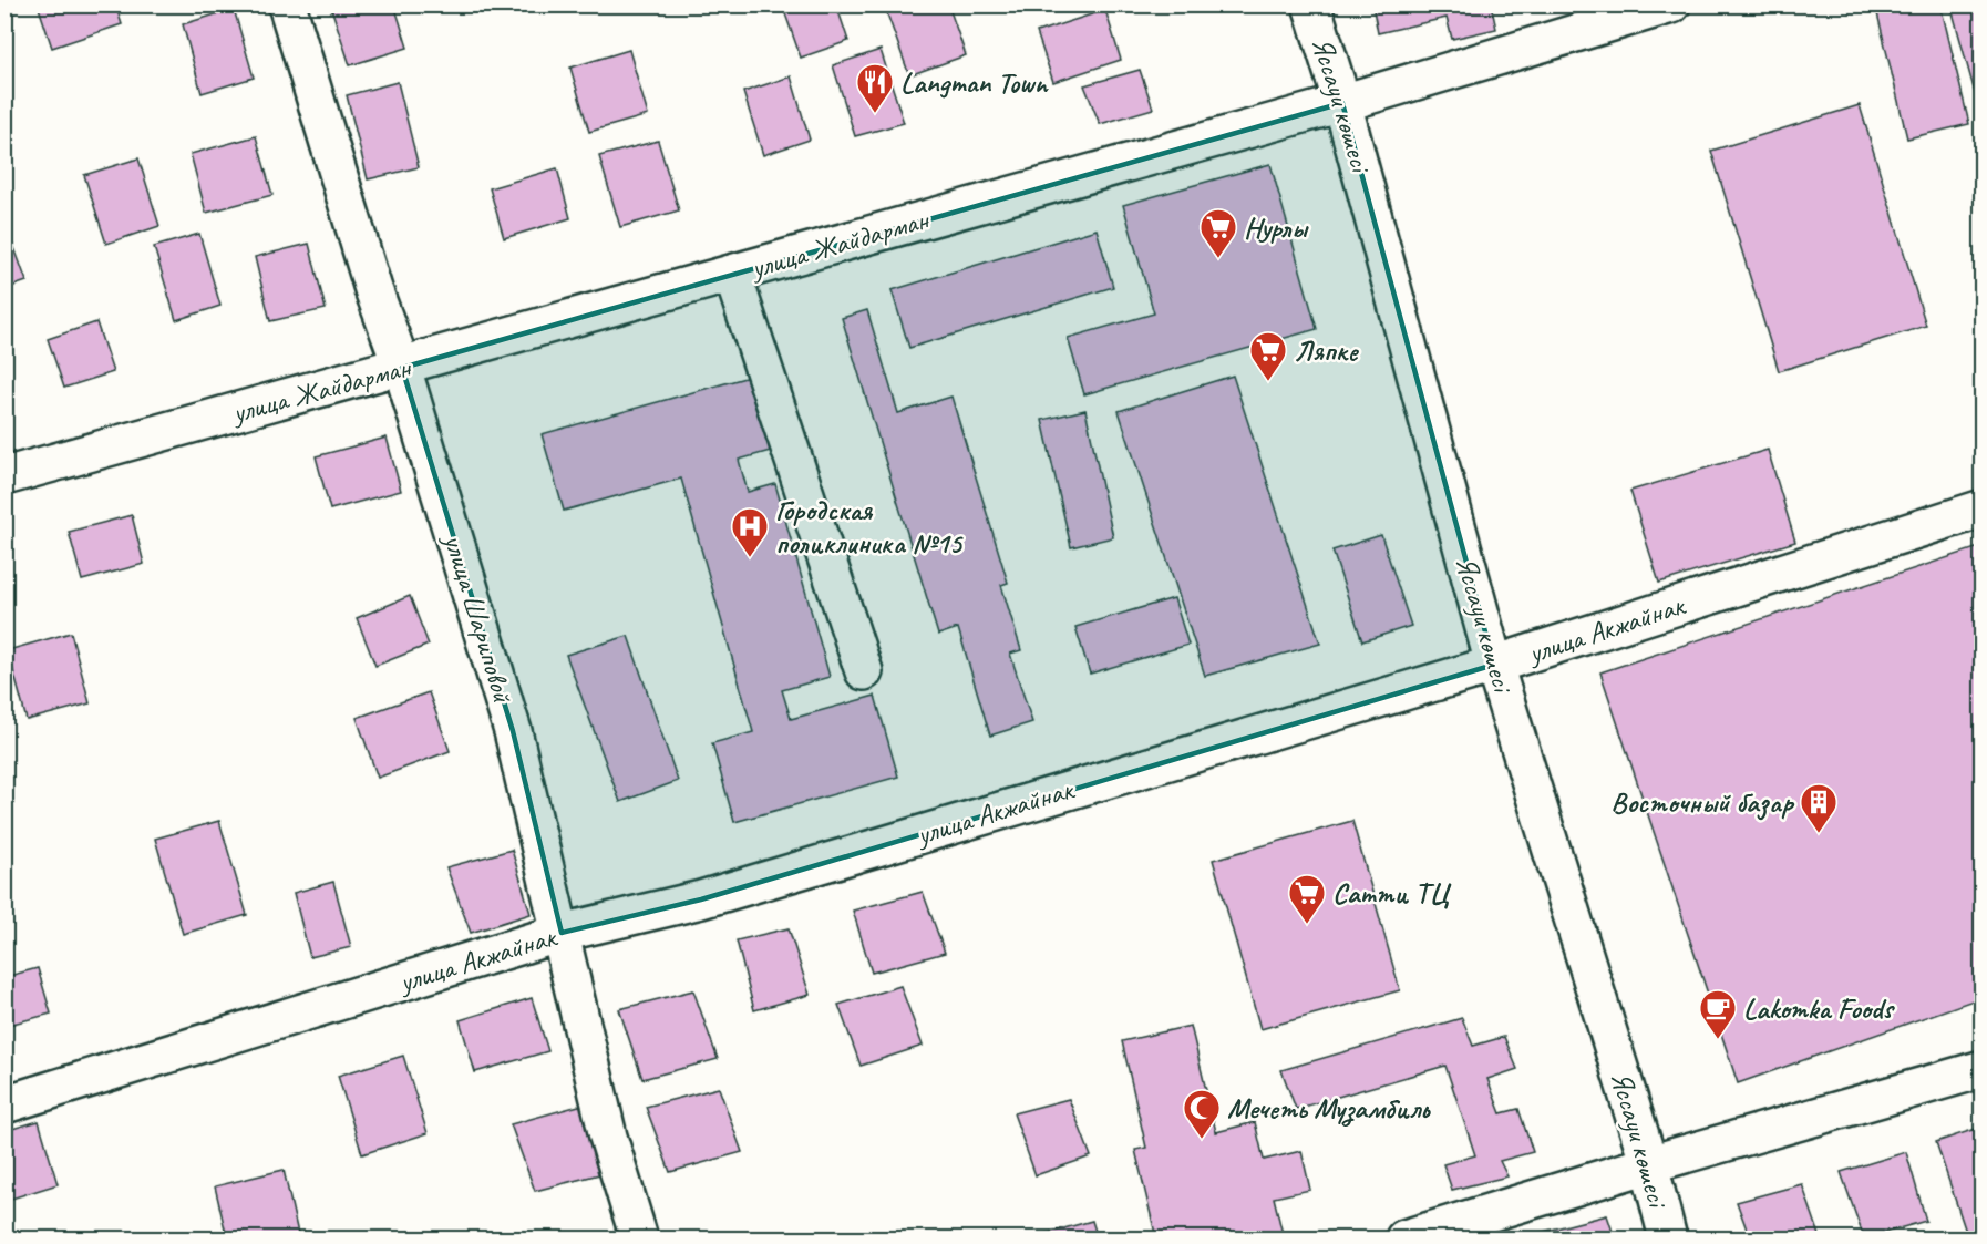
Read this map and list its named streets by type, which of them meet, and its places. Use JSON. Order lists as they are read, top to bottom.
{
  "streets": {
    "street": [
      "Яссауи көшесі",
      "улица Жайдарман",
      "улица Шариповой",
      "улица Акжайнак"
    ]
  },
  "crossings": [
    ["Яссауи көшесі", "улица Жайдарман"],
    ["Яссауи көшесі", "улица Акжайнак"],
    ["улица Жайдарман", "улица Шариповой"],
    ["улица Шариповой", "улица Акжайнак"]
  ],
  "places": {
    "restaurant": ["Langman Town"],
    "supermarket": ["Нурлы", "Ляпке", "Сатти ТЦ"],
    "hospital": ["Городская поликлиника №15"],
    "building": ["Восточный базар"],
    "cafe": ["Lakomka Foods"],
    "mosque": ["Мечеть Музамбиль"]
  }
}
